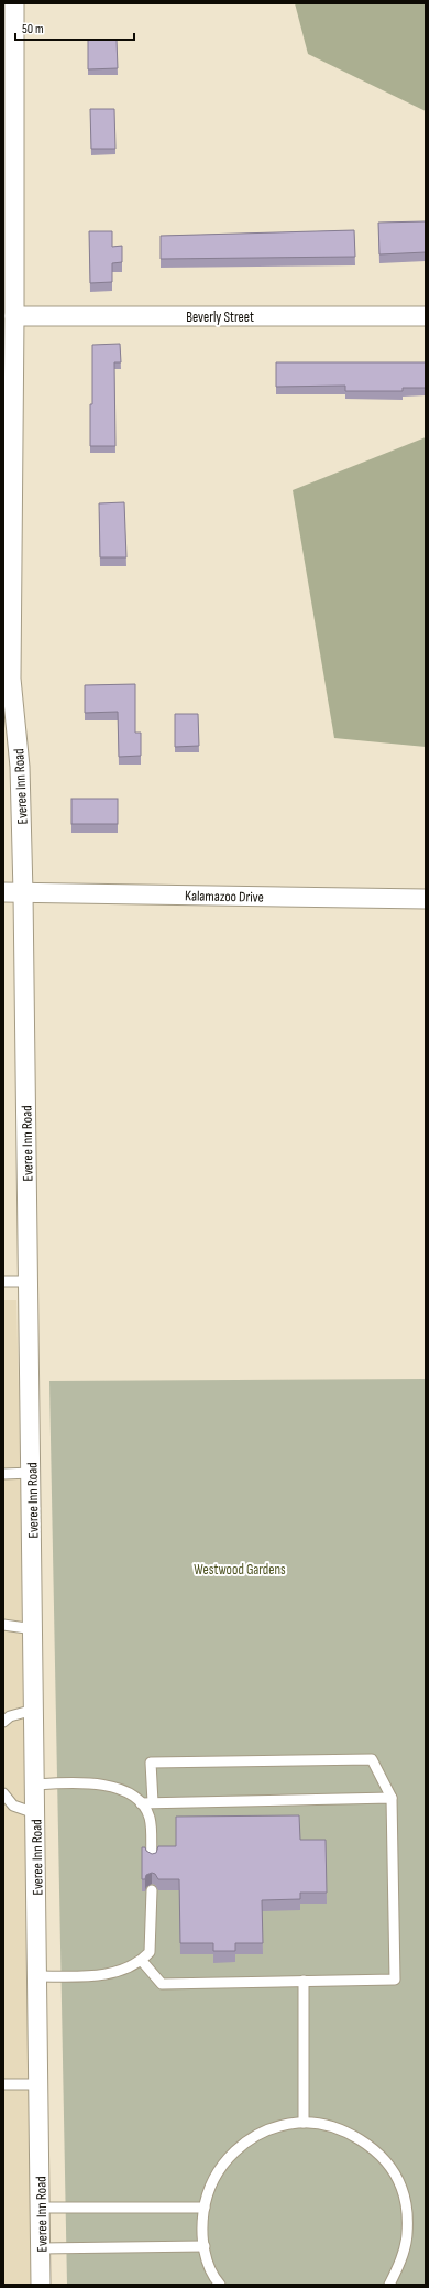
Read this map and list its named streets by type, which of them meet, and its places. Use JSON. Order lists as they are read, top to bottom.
{
  "streets": {
    "street": ["Beverly Street", "Everee Inn Road", "Kalamazoo Drive"]
  },
  "crossings": [
    ["Beverly Street", "Everee Inn Road"],
    ["Everee Inn Road", "Kalamazoo Drive"]
  ],
  "parks": ["Westwood Gardens"],
  "scale_bar": "50 m"
}
